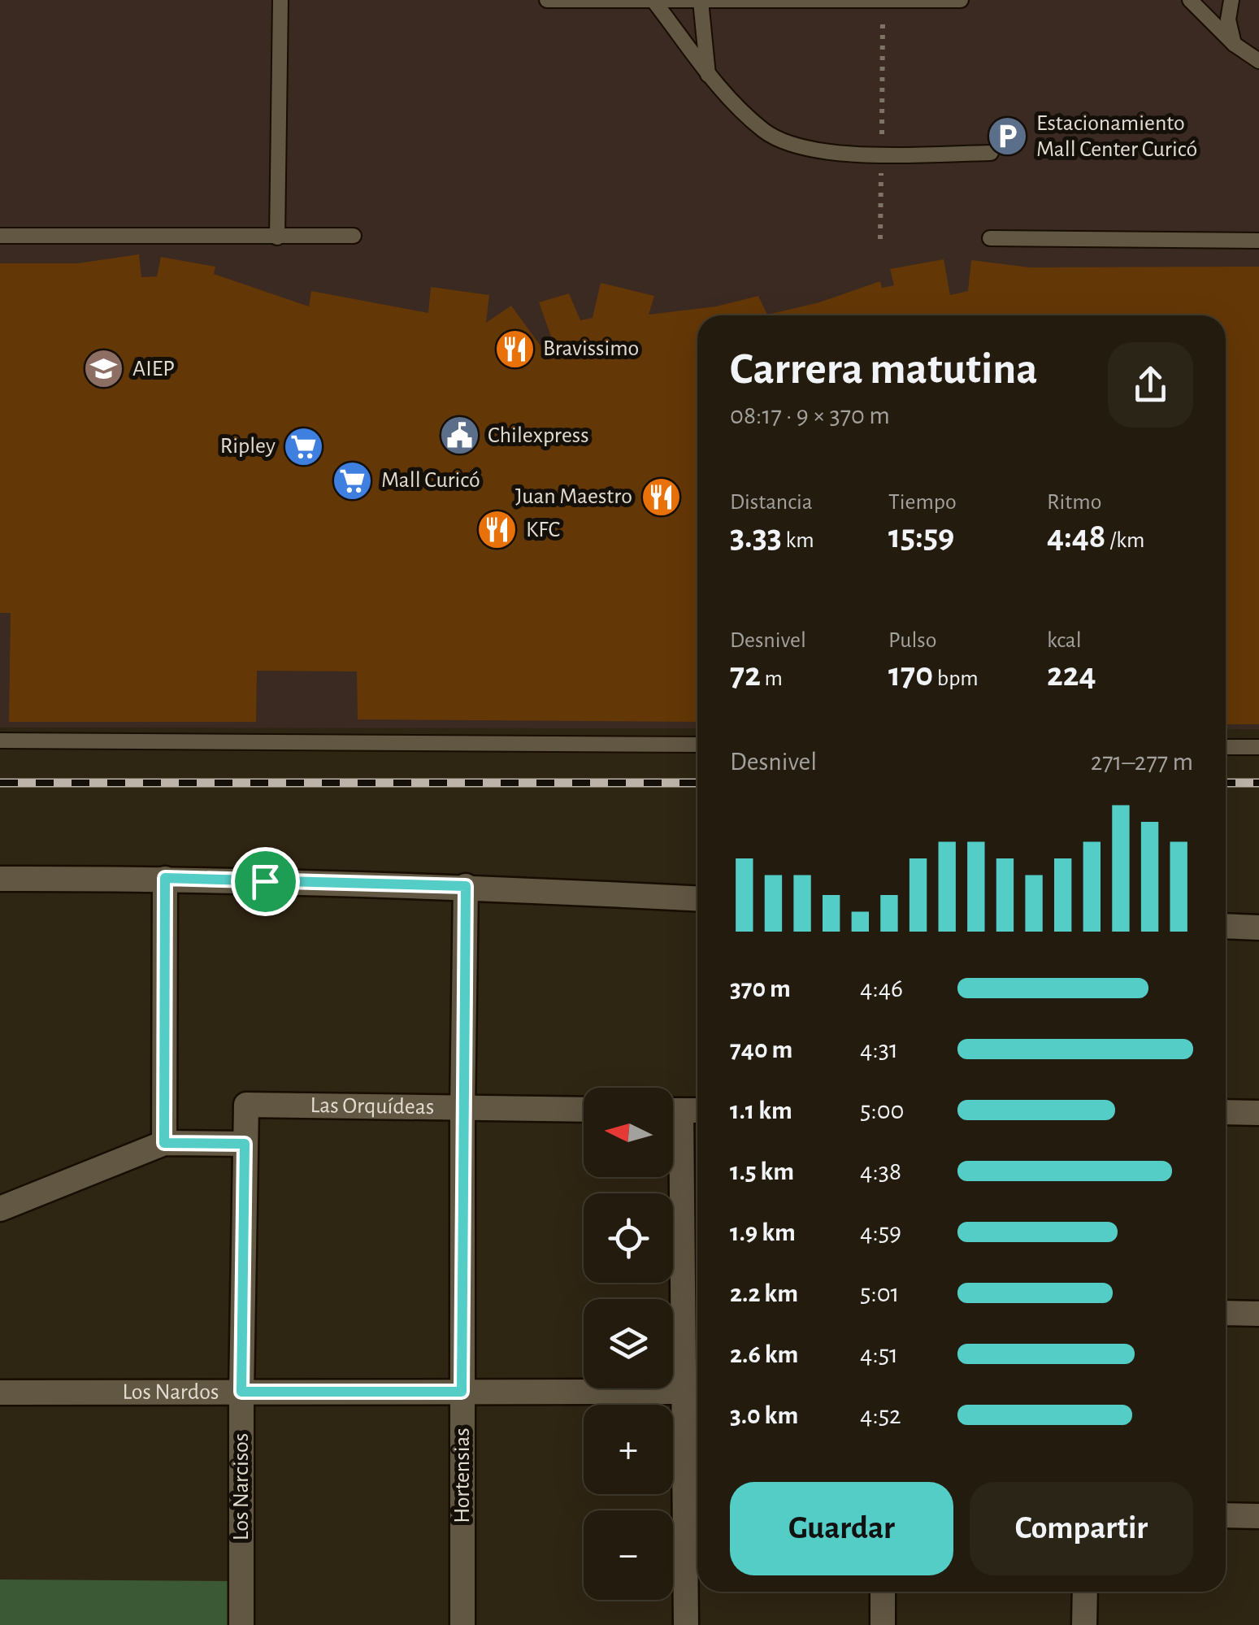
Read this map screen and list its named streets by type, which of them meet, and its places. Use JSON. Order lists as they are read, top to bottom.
{
  "streets": {
    "street": [
      "Las Orquídeas",
      "Los Nardos",
      "Hortensias",
      "Los Narcisos"
    ]
  },
  "crossings": [
    ["Las Orquídeas", "Hortensias"],
    ["Las Orquídeas", "Los Narcisos"],
    ["Los Nardos", "Hortensias"],
    ["Los Nardos", "Los Narcisos"]
  ],
  "places": {
    "parking": ["Estacionamiento Mall Center Curicó"],
    "restaurant": ["Bravissimo", "Juan Maestro", "KFC"],
    "school or university": ["AIEP"],
    "public building": ["Chilexpress"],
    "supermarket": ["Ripley", "Mall Curicó"]
  },
  "north": "left",
  "page": {
    "heading": ["Carrera matutina", "08:17 · 9 × 370 m"],
    "stats": [
      ["Distancia", "3.33 km"],
      ["Tiempo", "15:59"],
      ["Ritmo", "4:48 /km"],
      ["Desnivel", "72 m"],
      ["Pulso", "170 bpm"],
      ["kcal", "224"]
    ],
    "chart": ["Desnivel", "271–277 m"],
    "list": [
      {
        "name": "370 m",
        "note": "4:46"
      },
      {
        "name": "740 m",
        "note": "4:31"
      },
      {
        "name": "1.1 km",
        "note": "5:00"
      },
      {
        "name": "1.5 km",
        "note": "4:38"
      },
      {
        "name": "1.9 km",
        "note": "4:59"
      },
      {
        "name": "2.2 km",
        "note": "5:01"
      },
      {
        "name": "2.6 km",
        "note": "4:51"
      },
      {
        "name": "3.0 km",
        "note": "4:52"
      }
    ],
    "map_buttons": ["+", "−"],
    "buttons": ["Guardar", "Compartir"]
  }
}
